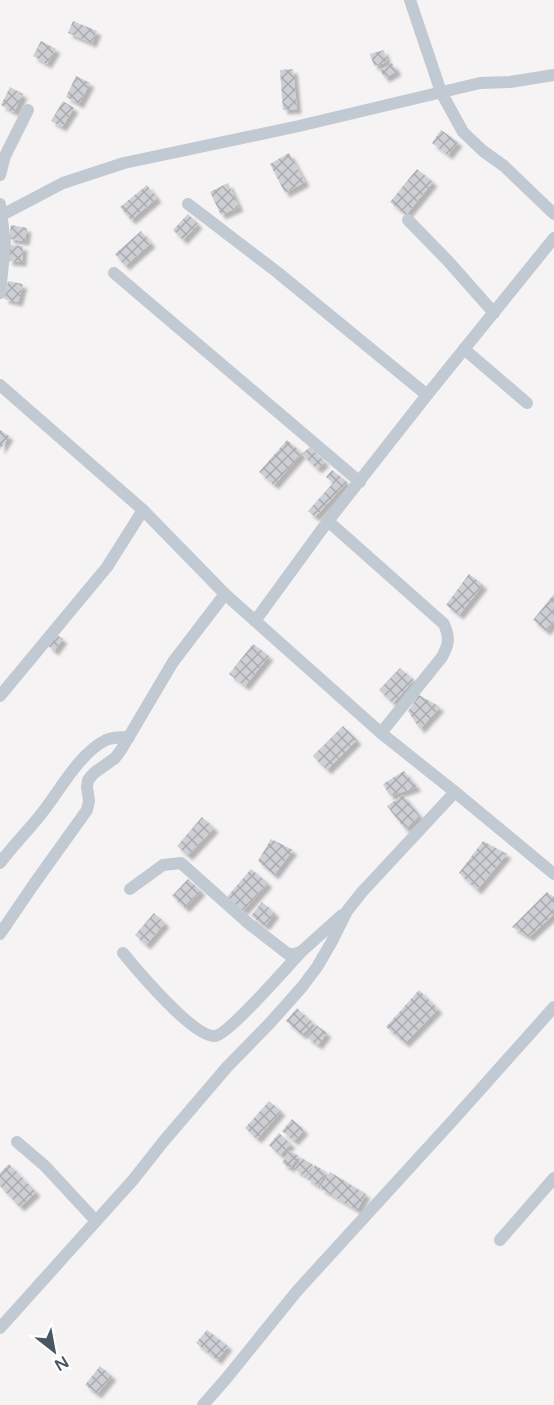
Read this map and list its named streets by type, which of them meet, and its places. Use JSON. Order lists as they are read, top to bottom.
{
  "north": "bottom right"
}
